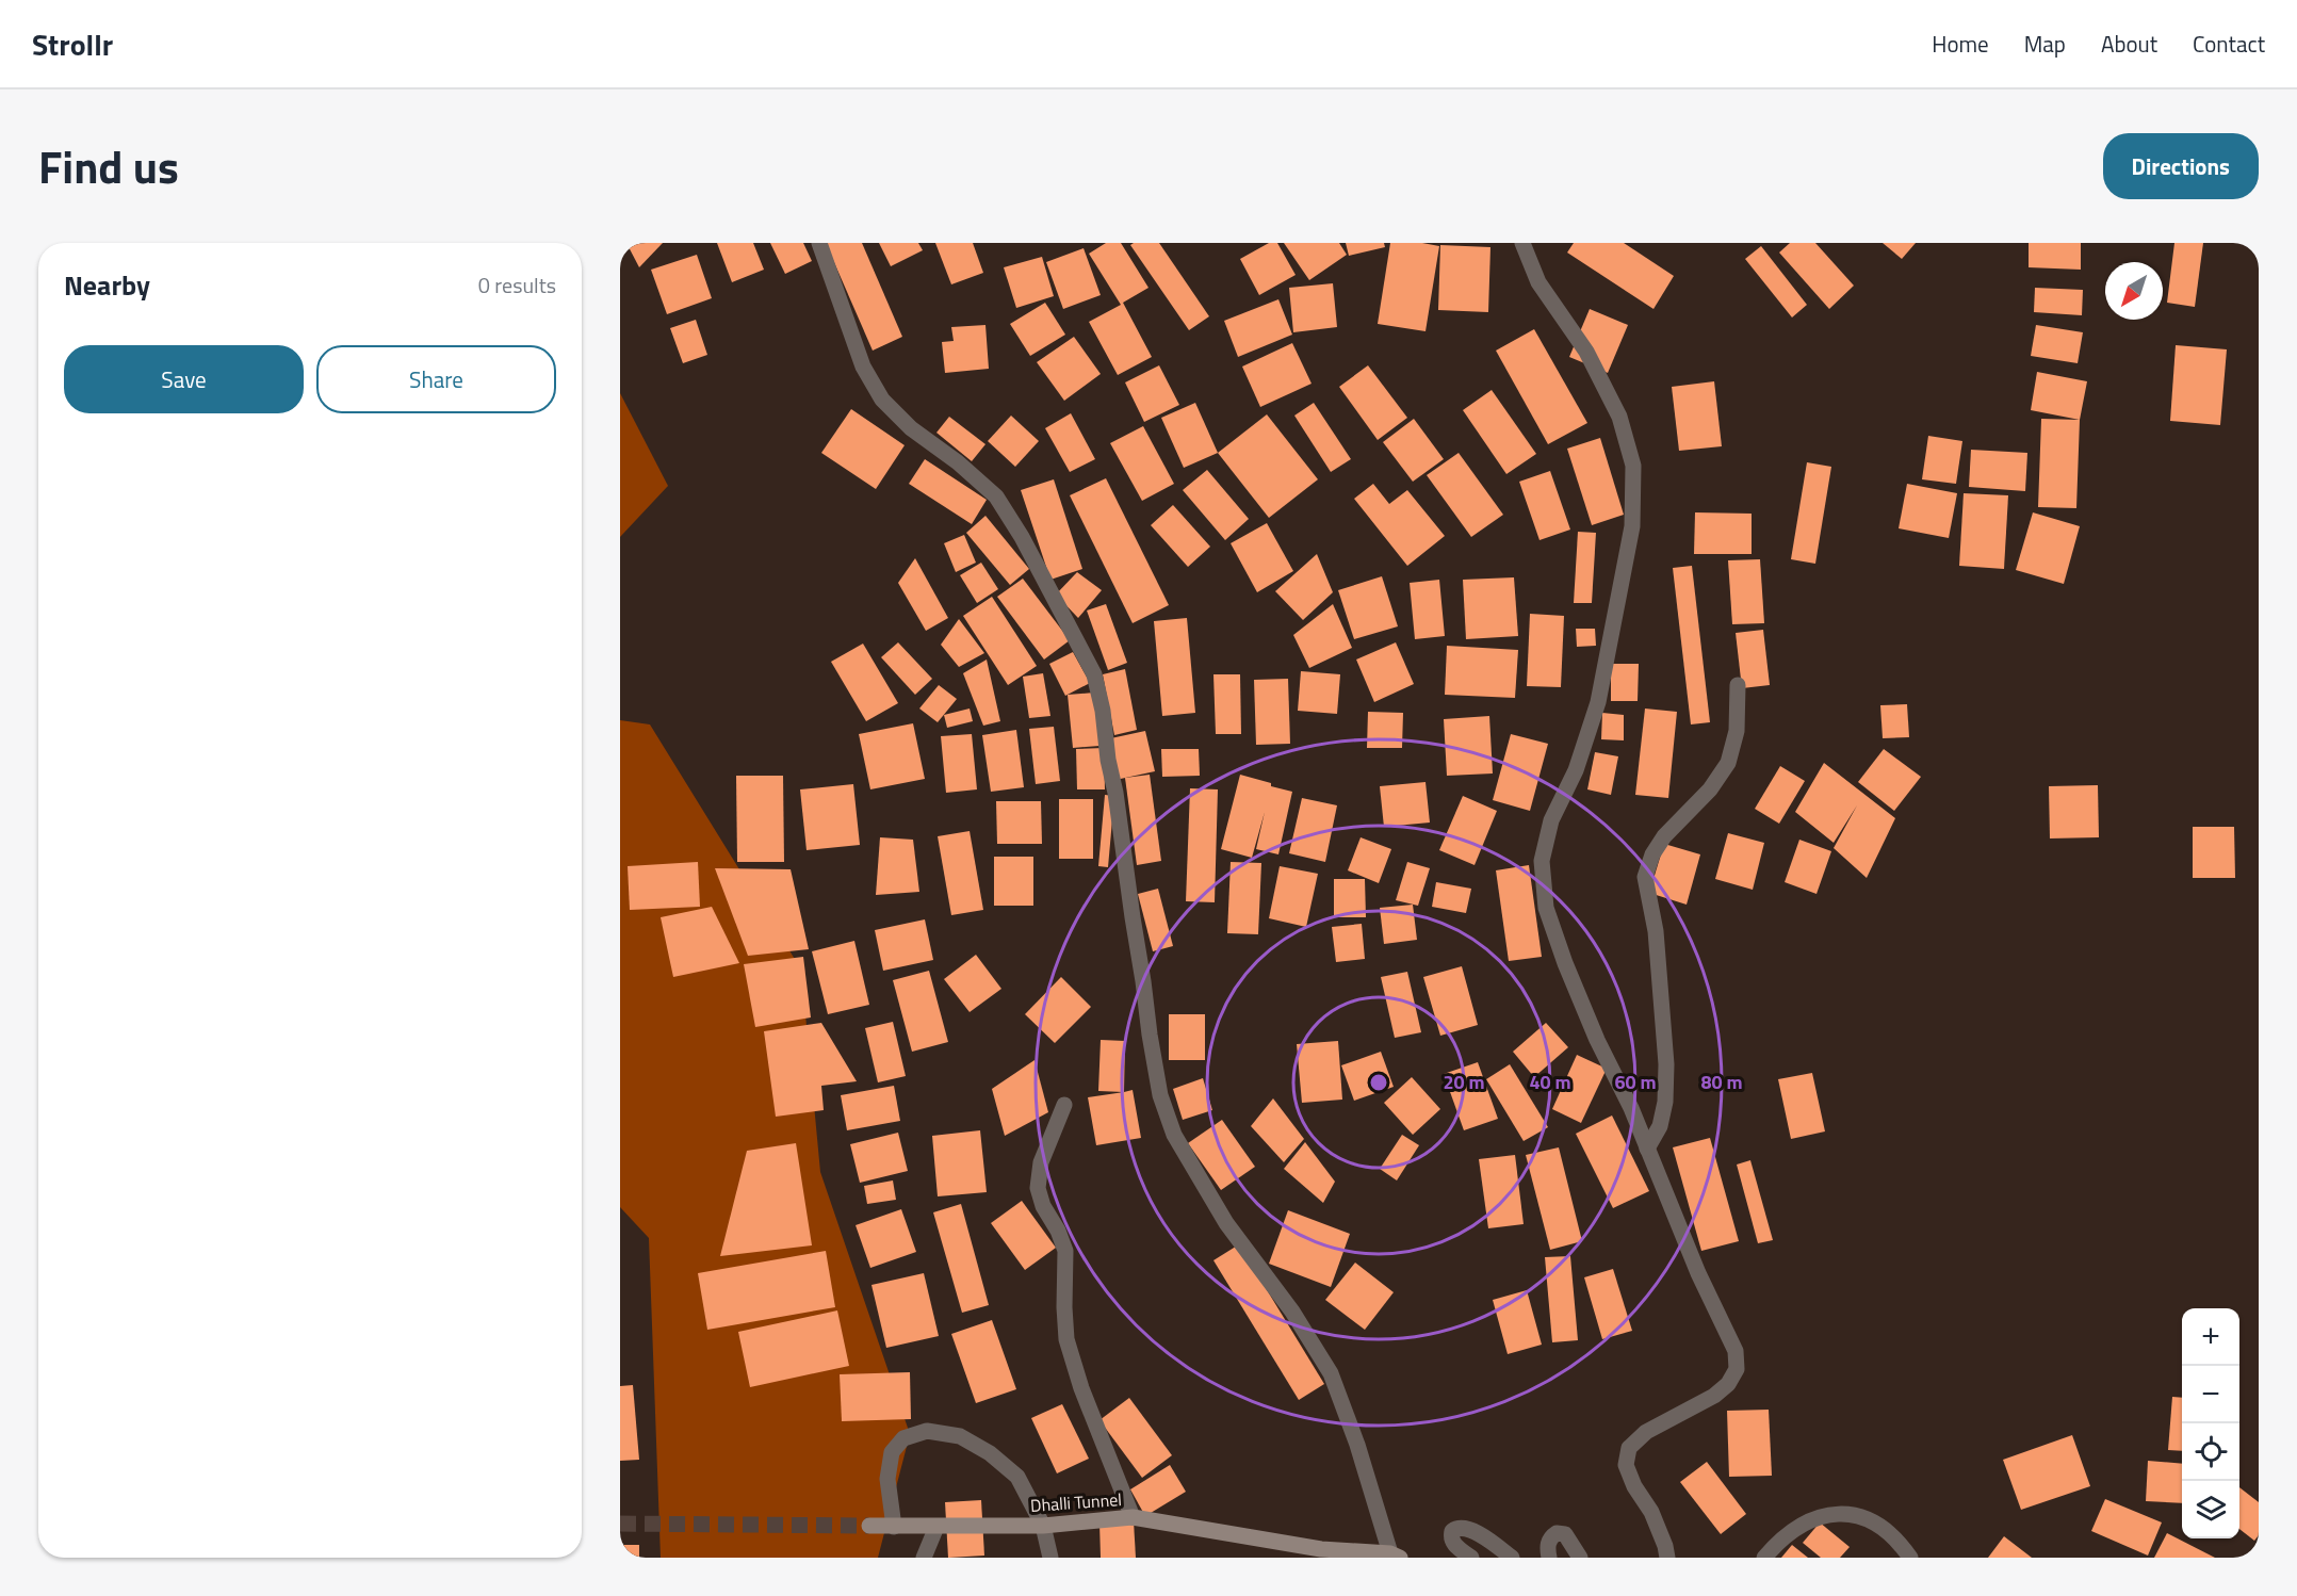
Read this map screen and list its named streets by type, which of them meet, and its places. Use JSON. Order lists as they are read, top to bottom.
{
  "streets": {
    "main road": ["Dhalli Tunnel"]
  },
  "north": "bottom left",
  "page": {
    "header": "Strollr",
    "nav": [
      "Home",
      "Map",
      "About",
      "Contact"
    ],
    "title": "Find us",
    "buttons": [
      "Directions",
      ["Save", "Share"]
    ],
    "heading": ["Nearby", "0 results"],
    "map_buttons": ["+", "−"]
  },
  "rings": [
    "20 m",
    "40 m",
    "60 m",
    "80 m"
  ]
}
